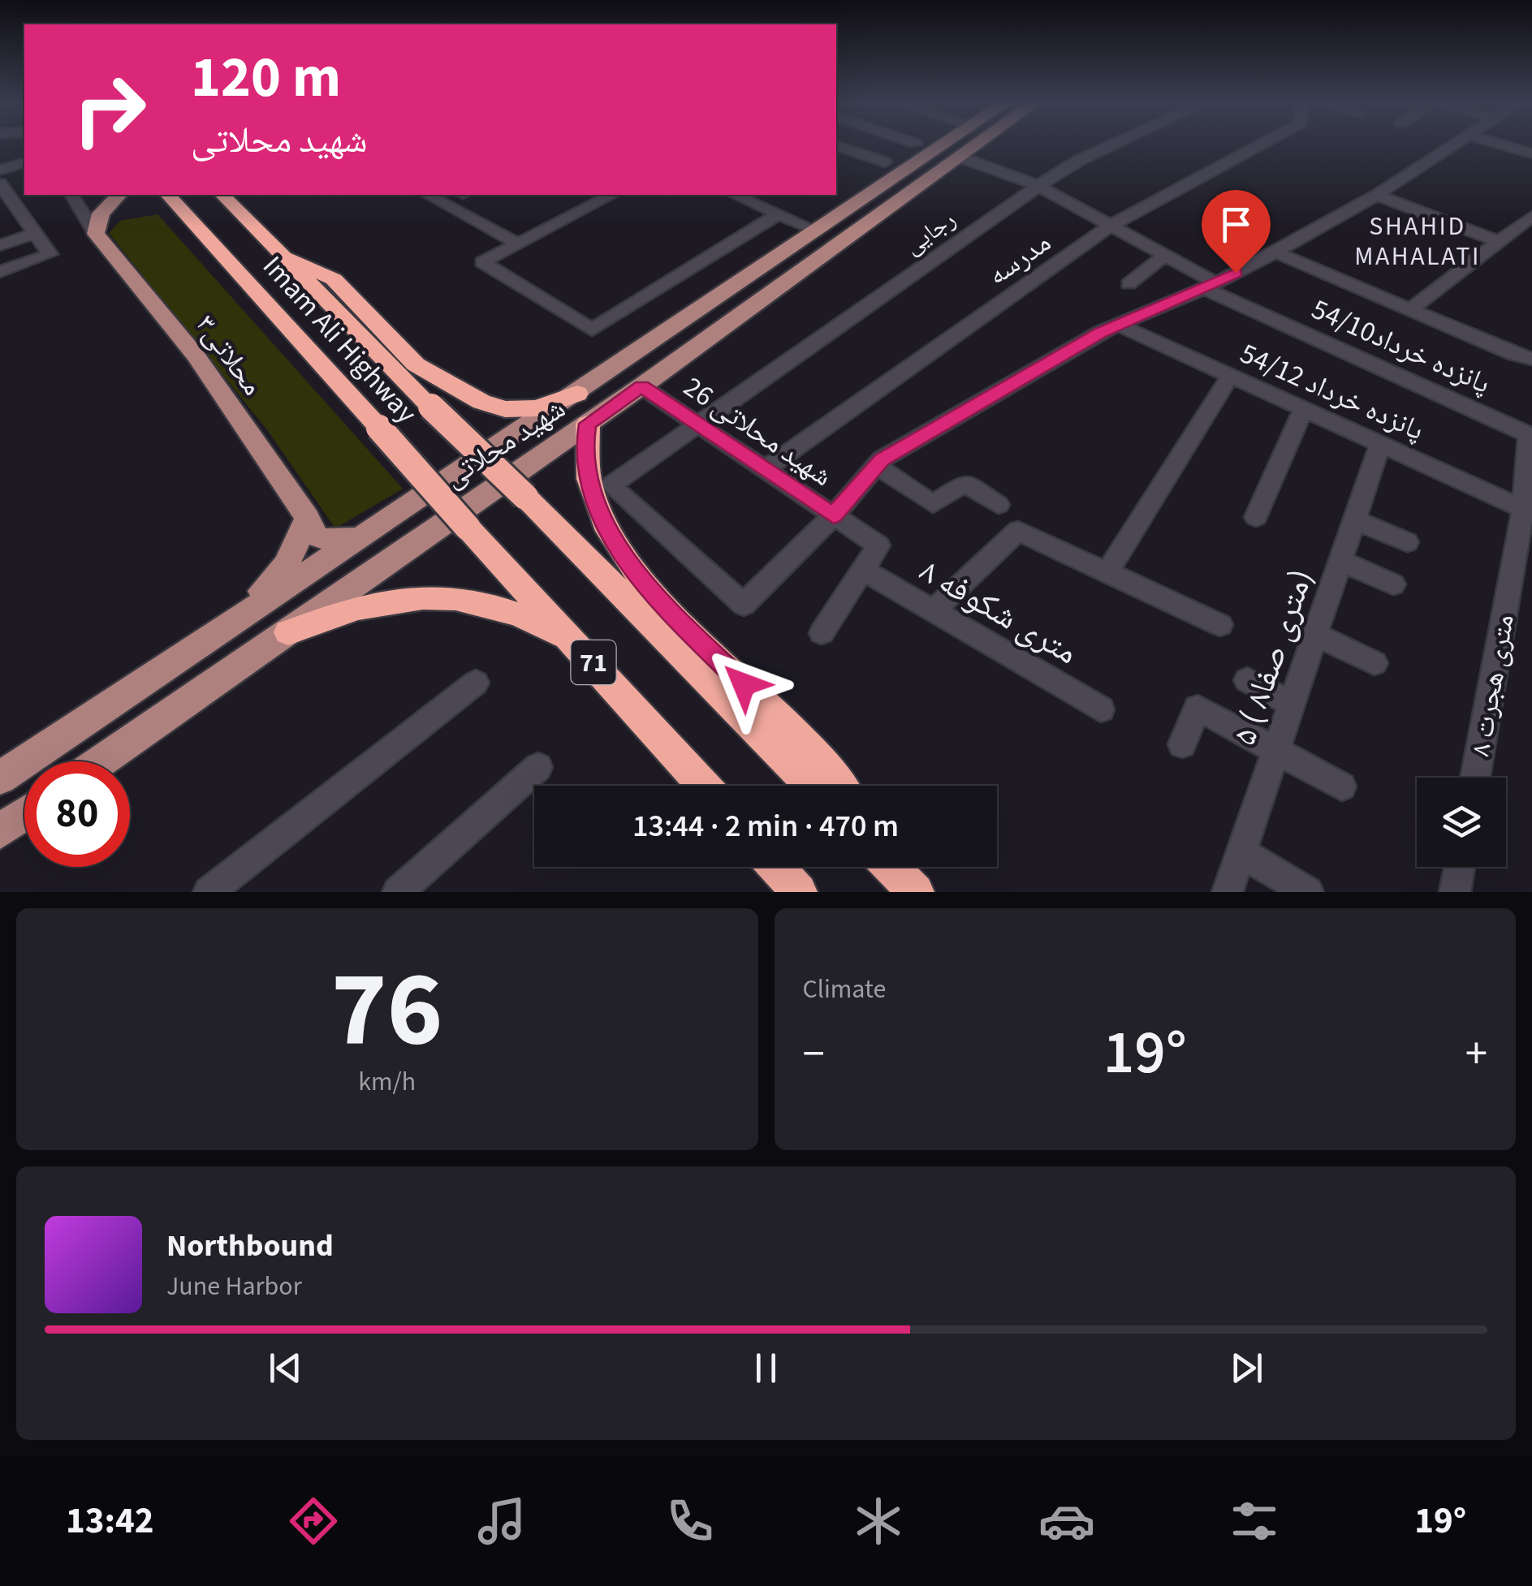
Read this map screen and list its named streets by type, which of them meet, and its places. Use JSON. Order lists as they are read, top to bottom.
{
  "streets": {
    "highway": ["Imam Ali Highway", "71"],
    "main road": ["محلاتی۳", "شهید محلاتی"],
    "street": [
      "رجایی",
      "مدرسه",
      "پانزده خرداد54/10",
      "پانزده خرداد 54/12",
      "شهید محلاتی 26",
      "۸ متری شکوفه",
      "۵ ( ۸متری صفا)",
      "۸ متری هجرت"
    ]
  },
  "crossings": [
    ["رجایی", "پانزده خرداد54/10"],
    ["رجایی", "شهید محلاتی 26"],
    ["مدرسه", "پانزده خرداد54/10"],
    ["مدرسه", "شهید محلاتی 26"],
    ["Imam Ali Highway", "71"],
    ["پانزده خرداد54/10", "شهید محلاتی"],
    ["پانزده خرداد54/10", "۸ متری هجرت"],
    ["محلاتی۳", "شهید محلاتی"],
    ["پانزده خرداد 54/12", "۵ ( ۸متری صفا)"],
    ["پانزده خرداد 54/12", "۸ متری هجرت"],
    ["شهید محلاتی 26", "شهید محلاتی"],
    ["شهید محلاتی 26", "۸ متری شکوفه"]
  ],
  "districts": ["SHAHID MAHALATI"],
  "page": {
    "turn": ["120 m", "شهید محلاتی"],
    "limit": "80",
    "trip": "13:44 · 2 min · 470 m",
    "tile": [
      ["76", "km/h"],
      "Climate"
    ],
    "heat": ["−", "19°", "+"],
    "song": ["Northbound", "June Harbor"],
    "tabs": ["13:42", "19°"]
  }
}
